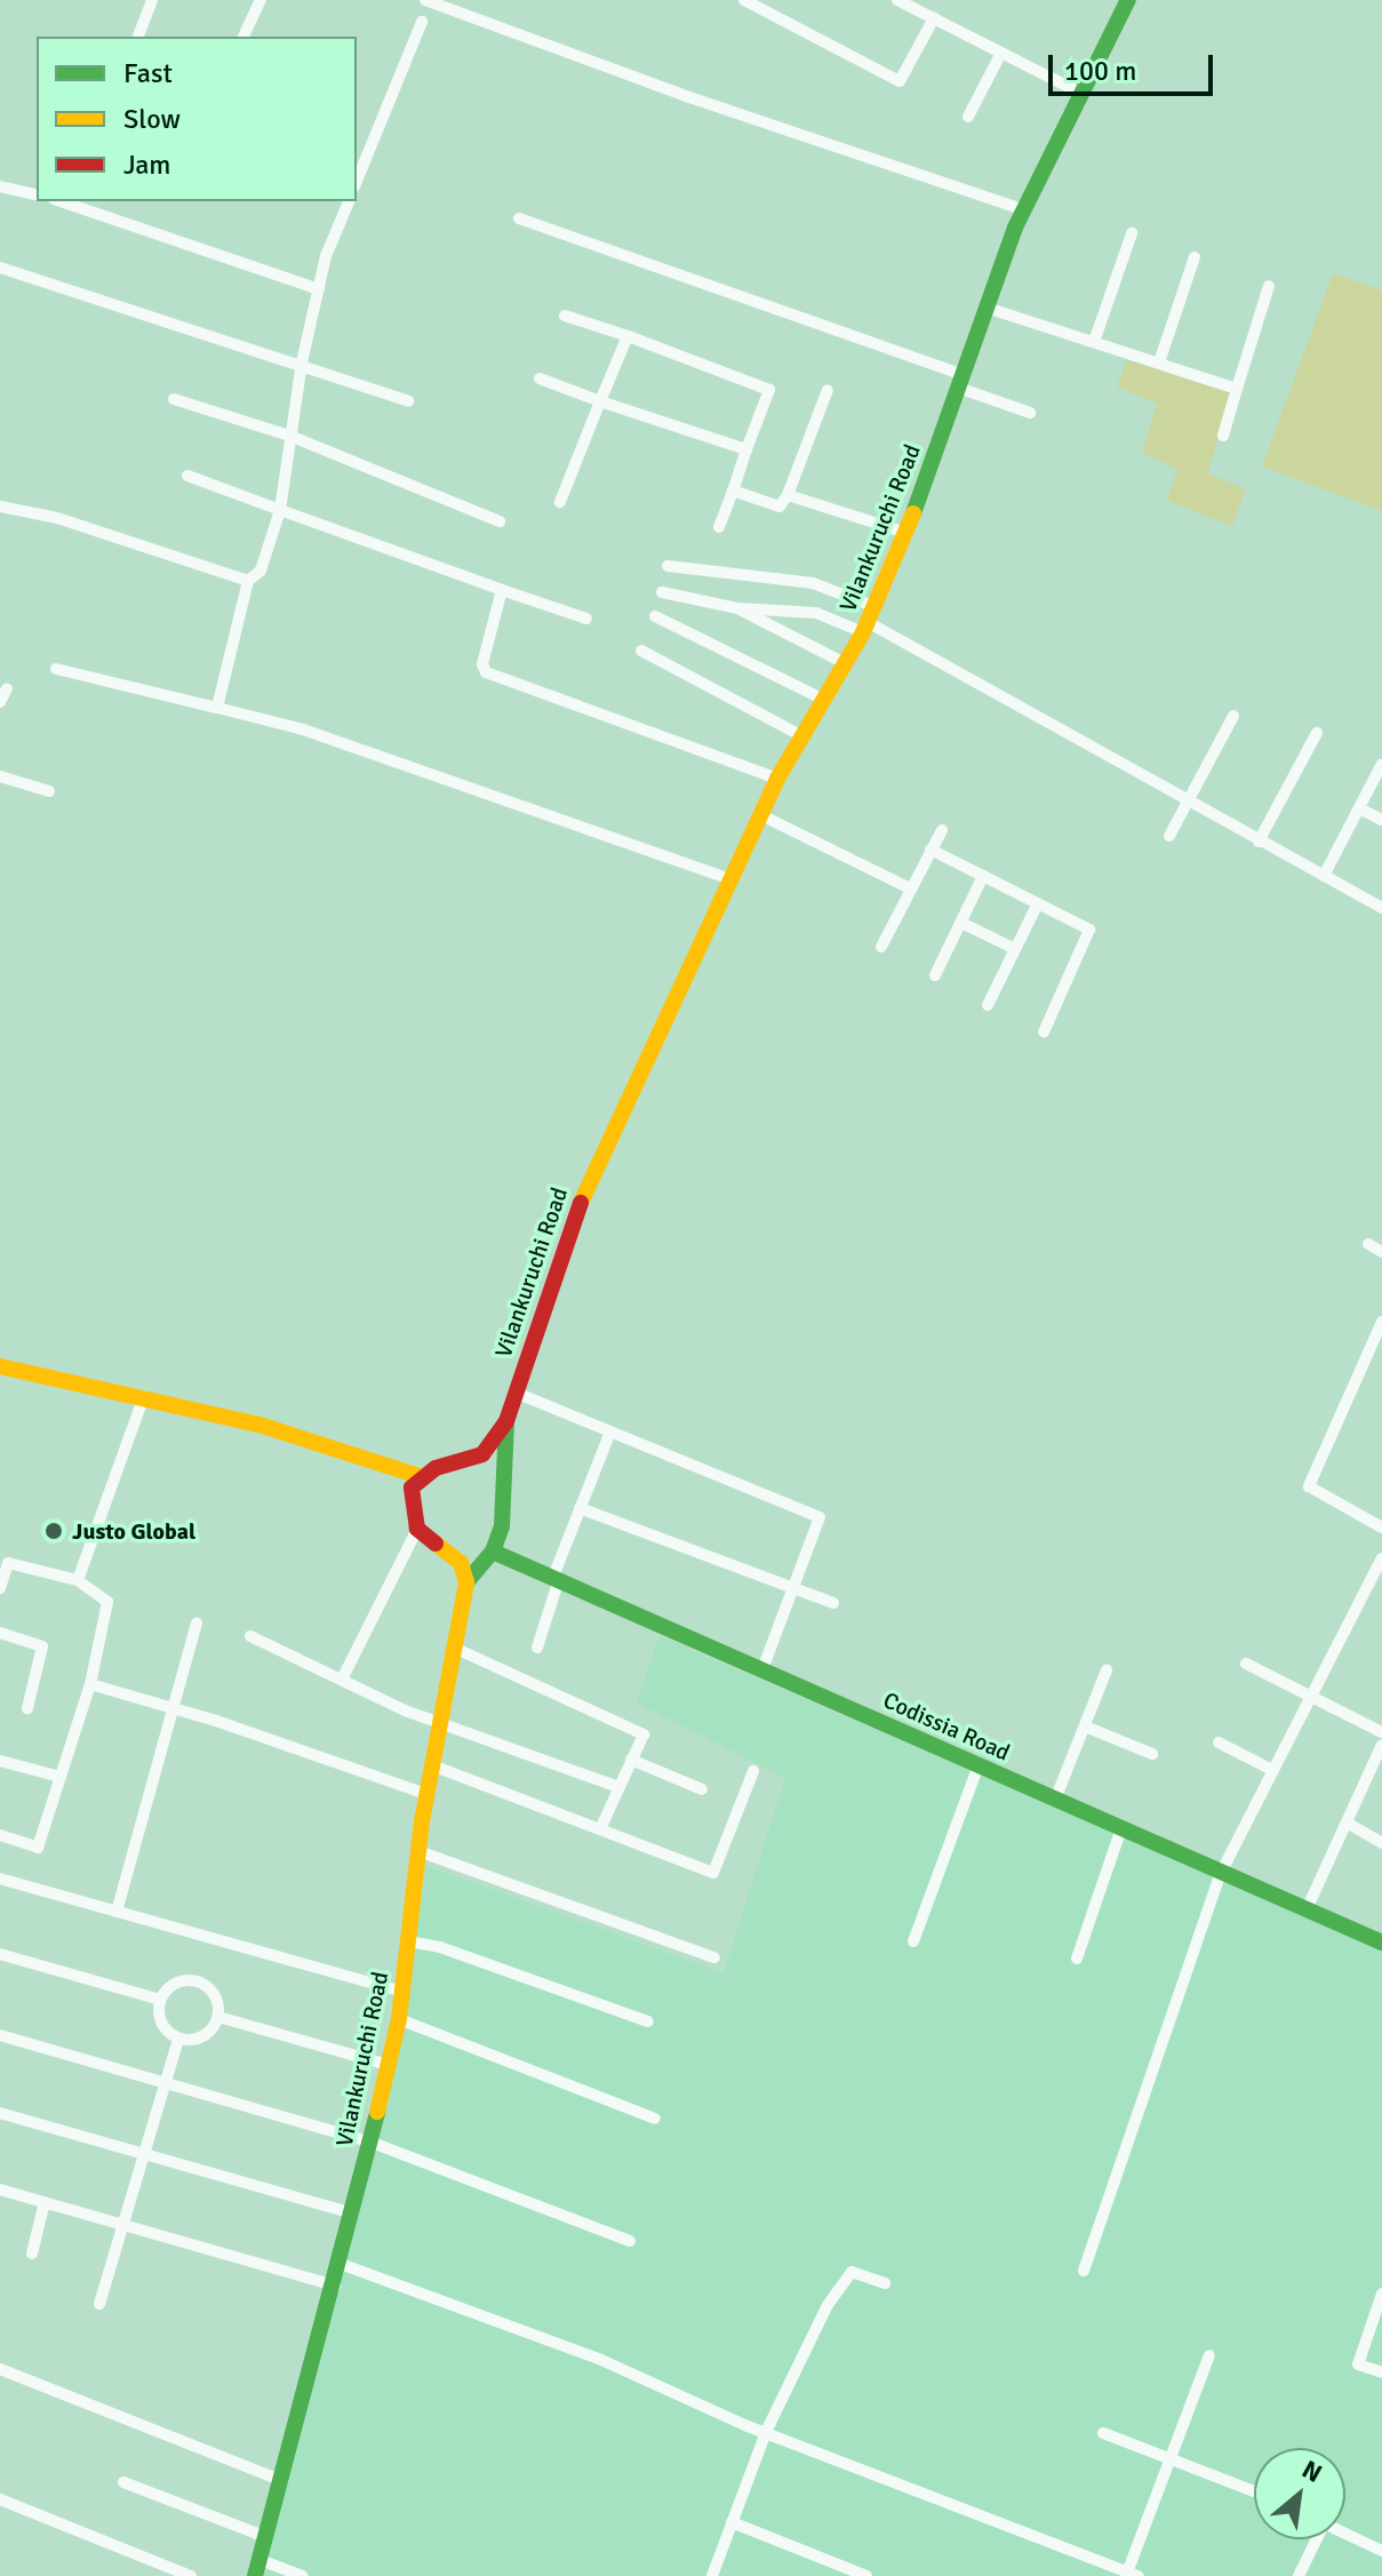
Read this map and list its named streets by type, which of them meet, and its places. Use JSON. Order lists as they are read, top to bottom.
{
  "streets": {
    "main road": ["Vilankuruchi Road", "Codissia Road"]
  },
  "places": ["Justo Global"],
  "legend": ["Fast", "Slow", "Jam"],
  "scale_bar": "100 m",
  "north": "top right"
}
